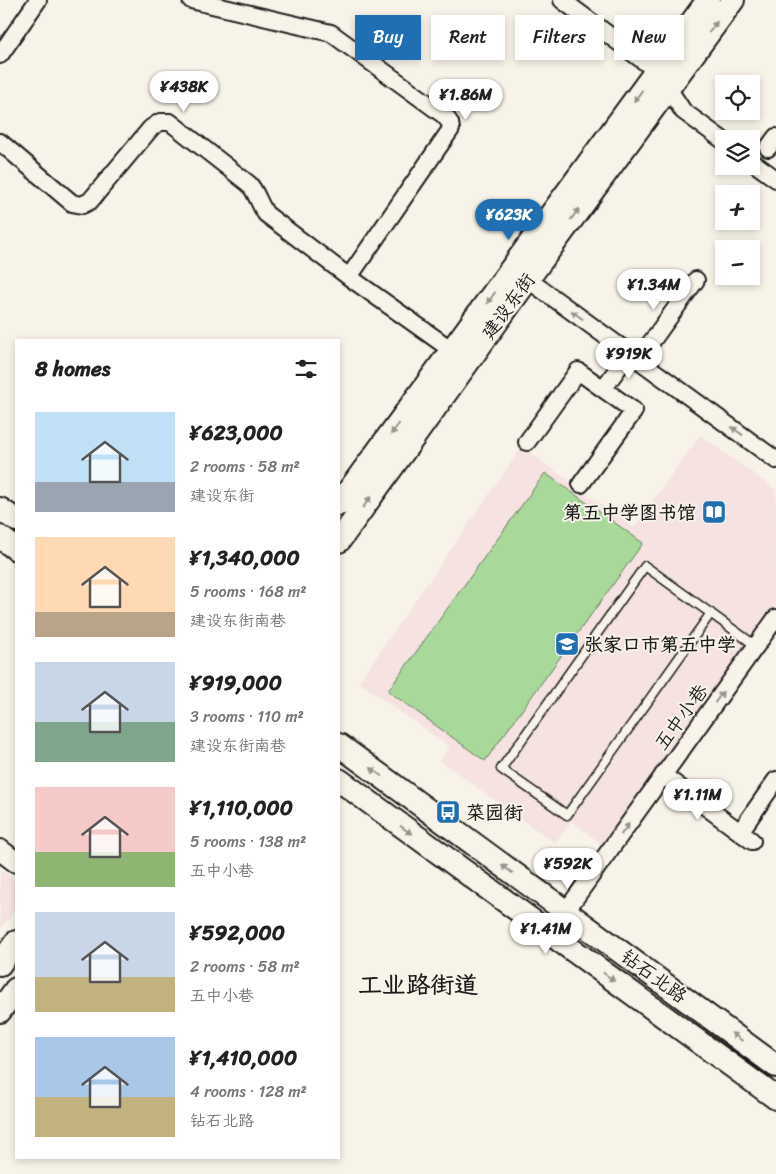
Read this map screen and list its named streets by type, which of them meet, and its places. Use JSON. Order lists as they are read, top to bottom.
{
  "streets": {
    "main road": ["建设东街", "钻石北路"],
    "street": ["五中小巷"]
  },
  "crossings": [
    ["五中小巷", "钻石北路"]
  ],
  "one_way": ["五中小巷"],
  "districts": ["工业路街道"],
  "places": {
    "library": ["第五中学图书馆"],
    "school or university": ["张家口市第五中学"],
    "bus stop": ["菜园街"]
  },
  "page": {
    "chip": [
      "Buy",
      "Rent",
      "Filters",
      "New"
    ],
    "price": [
      "¥438K",
      "¥1.86M",
      "¥623K",
      "¥1.34M",
      "¥919K",
      "¥1.11M",
      "¥592K",
      "¥1.41M"
    ],
    "map_buttons": ["+", "−"],
    "heading": "8 homes",
    "list": [
      {
        "name": "¥623,000",
        "note": "2 rooms · 58 m² · 建设东街"
      },
      {
        "name": "¥1,340,000",
        "note": "5 rooms · 168 m² · 建设东街南巷"
      },
      {
        "name": "¥919,000",
        "note": "3 rooms · 110 m² · 建设东街南巷"
      },
      {
        "name": "¥1,110,000",
        "note": "5 rooms · 138 m² · 五中小巷"
      },
      {
        "name": "¥592,000",
        "note": "2 rooms · 58 m² · 五中小巷"
      },
      {
        "name": "¥1,410,000",
        "note": "4 rooms · 128 m² · 钻石北路"
      }
    ]
  }
}
